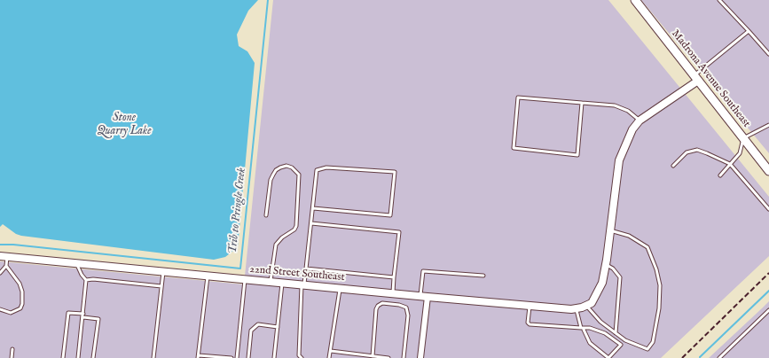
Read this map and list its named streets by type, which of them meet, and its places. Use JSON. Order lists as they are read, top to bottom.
{
  "streets": {
    "main road": ["Madrona Avenue Southeast"],
    "street": ["22nd Street Southeast"]
  },
  "water": ["Stone Quarry Lake", "Trib to Pringle Creek"]
}
